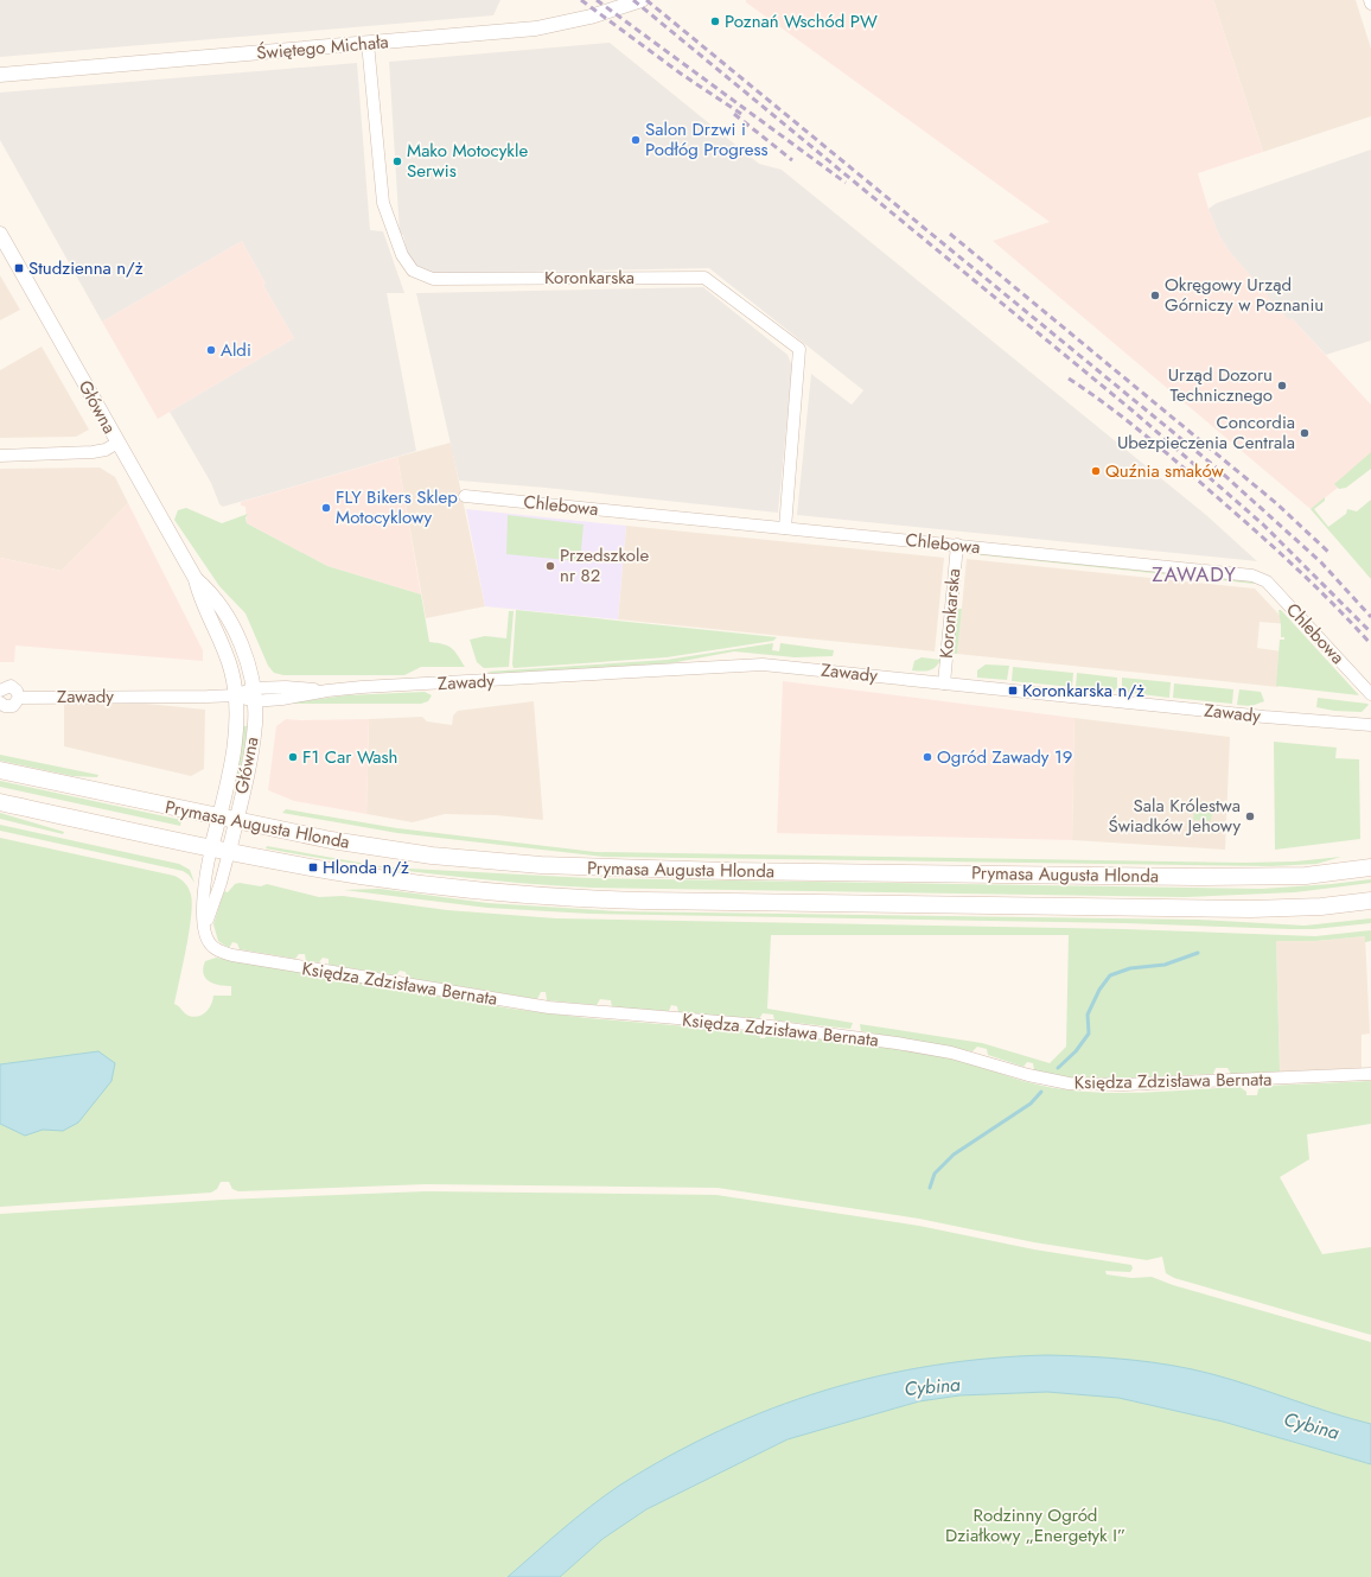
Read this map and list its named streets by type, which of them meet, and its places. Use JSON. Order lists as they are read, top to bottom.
{
  "streets": {
    "main road": ["Prymasa Augusta Hlonda"],
    "street": [
      "Świętego Michała",
      "Koronkarska",
      "Główna",
      "Chlebowa",
      "Zawady",
      "Księdza Zdzisława Bernata"
    ]
  },
  "crossings": [
    ["Świętego Michała", "Koronkarska"],
    ["Koronkarska", "Chlebowa"],
    ["Koronkarska", "Zawady"],
    ["Główna", "Zawady"],
    ["Główna", "Prymasa Augusta Hlonda"]
  ],
  "districts": ["ZAWADY"],
  "water": ["Cybina"],
  "parks": ["Rodzinny Ogród Działkowy „Energetyk I”"],
  "places": {
    "other": [
      "Poznań Wschód PW",
      "Salon Drzwi i Podłóg Progress",
      "Mako Motocykle Serwis",
      "Okręgowy Urząd Górniczy w Poznaniu",
      "Aldi",
      "Urząd Dozoru Technicznego",
      "Concordia Ubezpieczenia Centrala",
      "Quźnia smaków",
      "FLY Bikers Sklep Motocyklowy",
      "Przedszkole nr 82",
      "F1 Car Wash",
      "Ogród Zawady 19",
      "Sala Królestwa Świadków Jehowy"
    ],
    "transit": ["Studzienna n/ż", "Koronkarska n/ż", "Hlonda n/ż"]
  }
}
